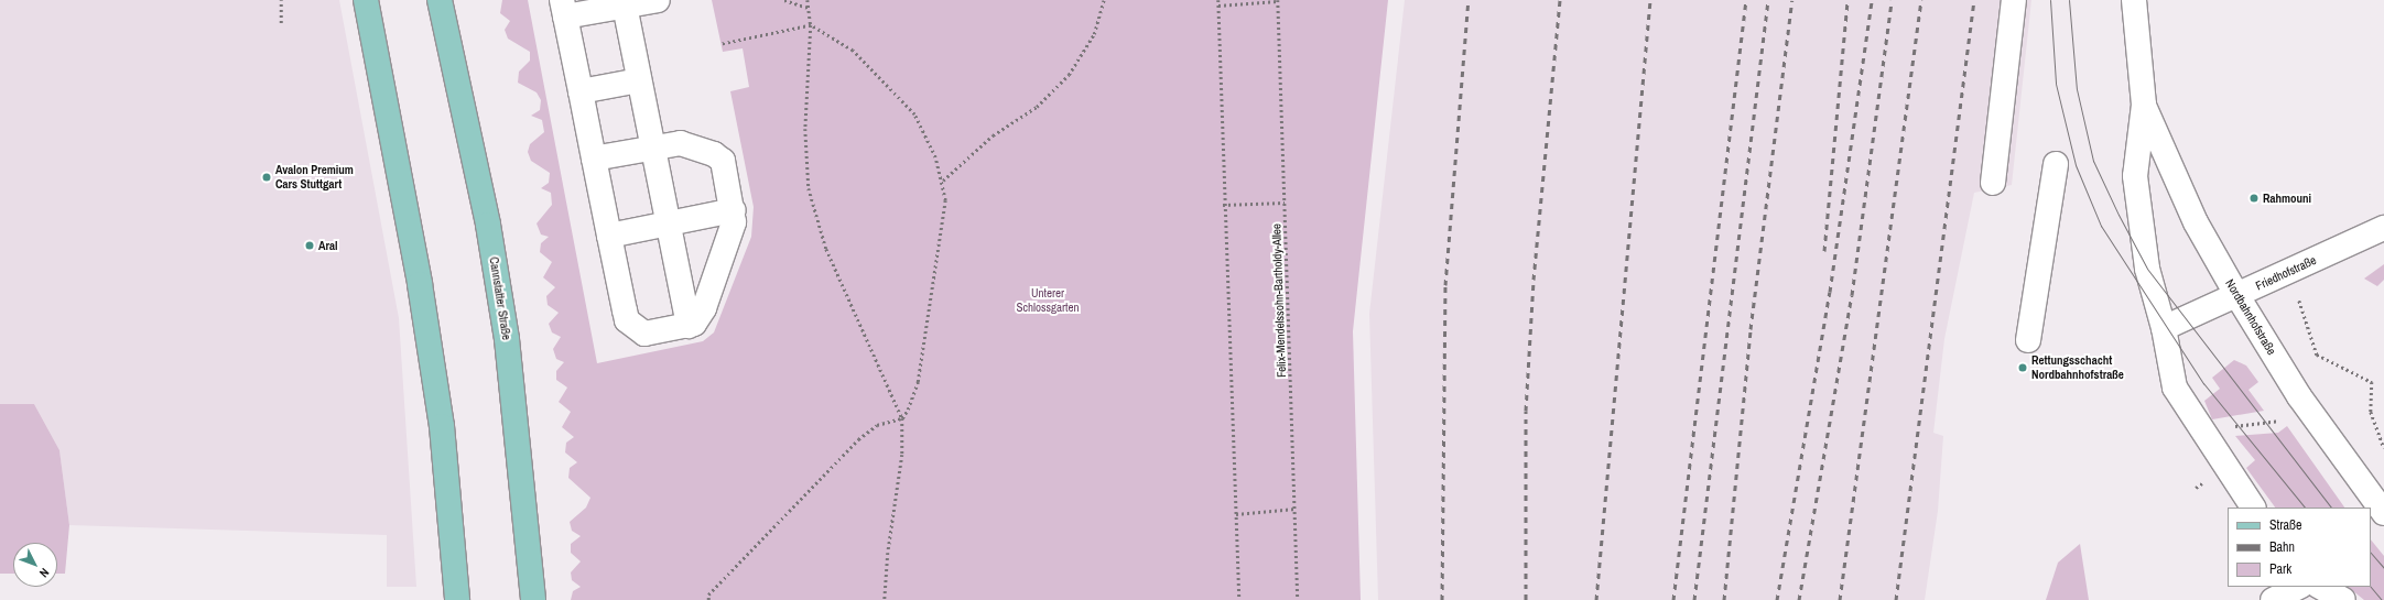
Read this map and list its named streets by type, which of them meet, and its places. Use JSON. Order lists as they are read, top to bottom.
{
  "streets": {
    "main road": ["Cannstatter Straße"],
    "street": ["Friedhofstraße", "Nordbahnhofstraße"],
    "path": ["Felix-Mendelssohn-Bartholdy-Allee"]
  },
  "crossings": [
    ["Friedhofstraße", "Nordbahnhofstraße"]
  ],
  "parks": ["Unterer Schlossgarten"],
  "places": [
    "Avalon Premium Cars Stuttgart",
    "Rahmouni",
    "Aral",
    "Rettungsschacht Nordbahnhofstraße"
  ],
  "legend": ["Straße", "Bahn", "Park"],
  "north": "bottom right"
}
